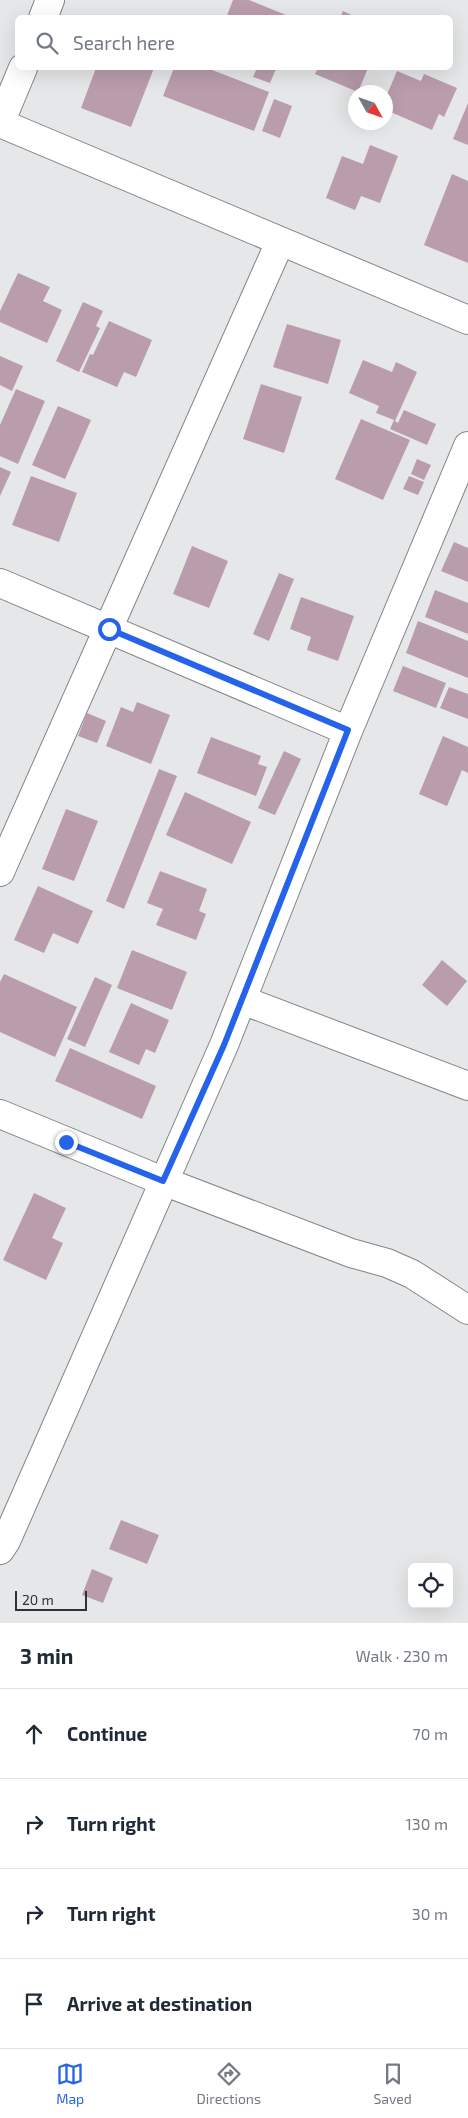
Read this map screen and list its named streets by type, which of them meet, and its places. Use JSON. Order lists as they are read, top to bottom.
{
  "scale_bar": "20 m",
  "north": "bottom right",
  "page": {
    "search": "Search here",
    "scale": "20 m",
    "heading": ["3 min", "Walk · 230 m"],
    "list": [
      ["Continue", "70 m"],
      ["Turn right", "130 m"],
      ["Turn right", "30 m"],
      "Arrive at destination"
    ],
    "nav": ["Map", "Directions", "Saved"]
  }
}
